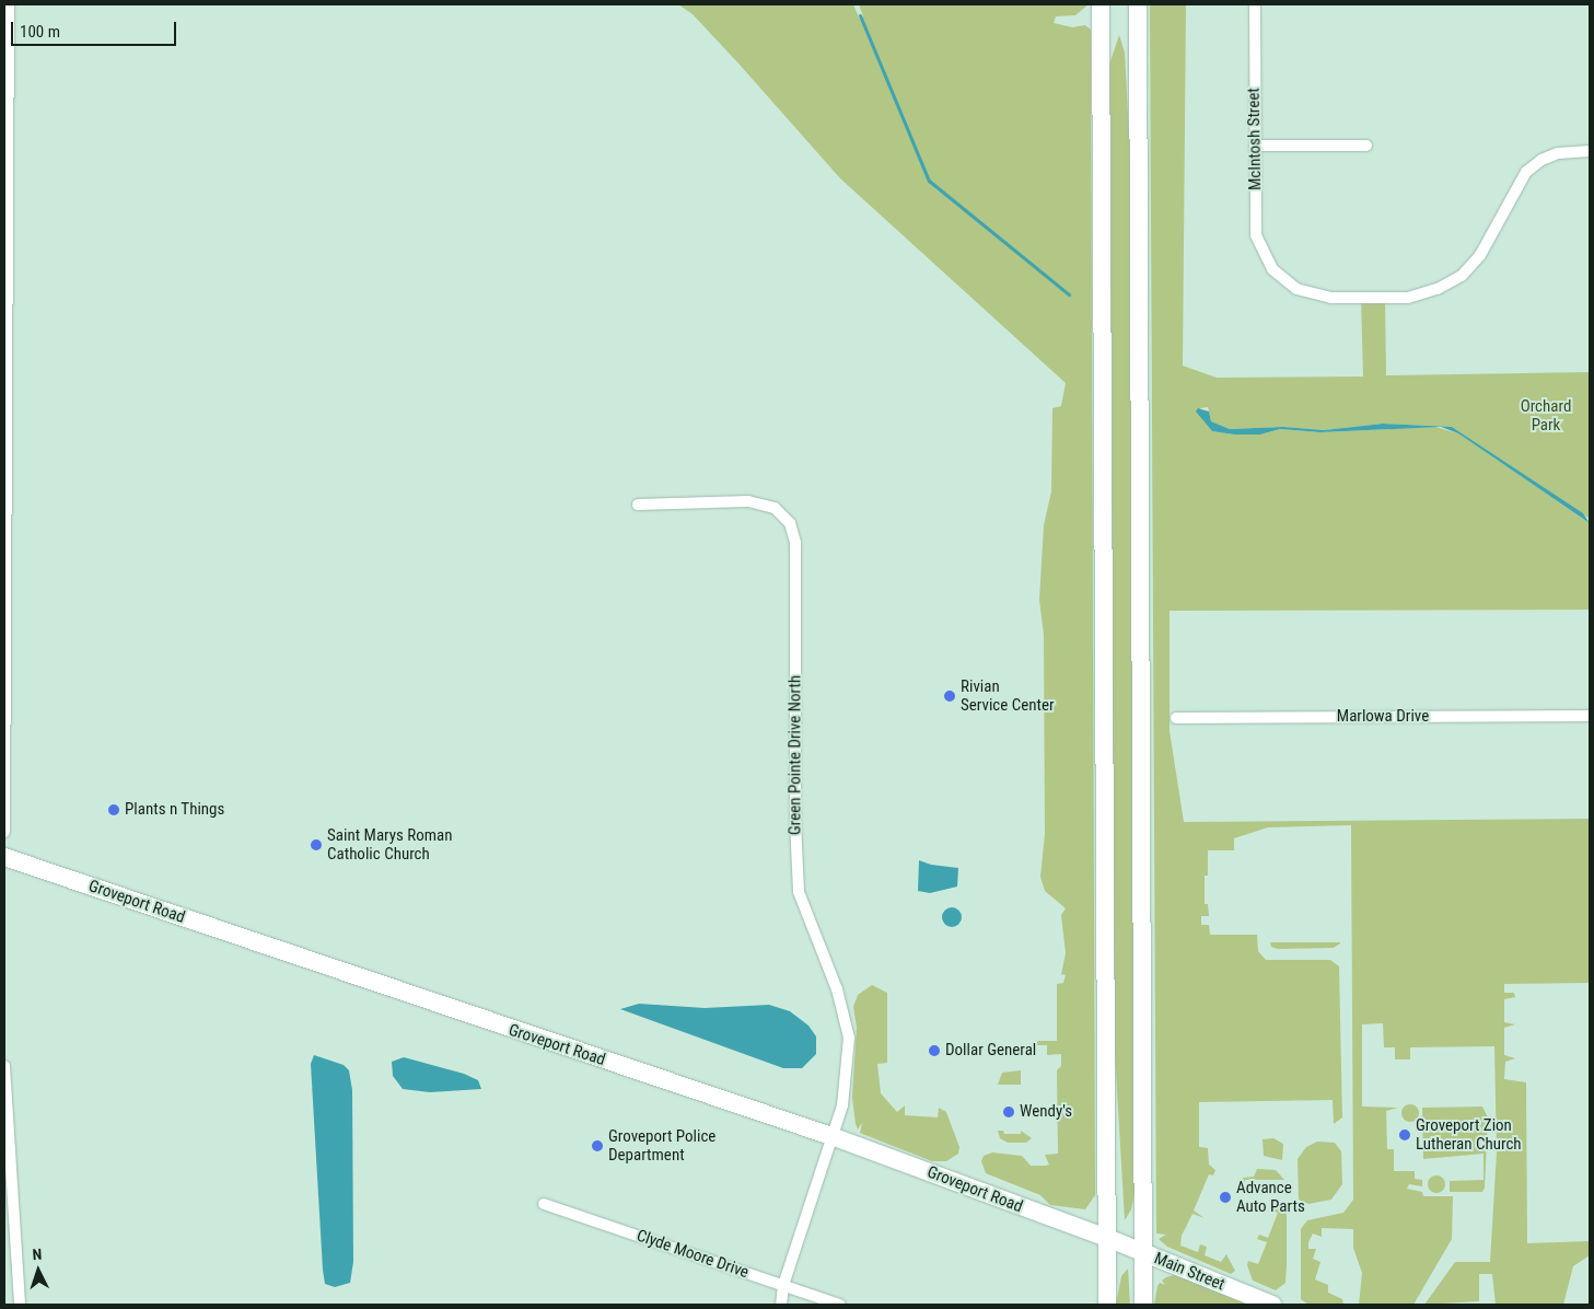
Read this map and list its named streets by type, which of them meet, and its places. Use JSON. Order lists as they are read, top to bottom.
{
  "streets": {
    "main road": ["Groveport Road", "Main Street"],
    "street": [
      "McIntosh Street",
      "Marlowa Drive",
      "Green Pointe Drive North",
      "Clyde Moore Drive"
    ]
  },
  "crossings": [
    ["Green Pointe Drive North", "Groveport Road"],
    ["Green Pointe Drive North", "Clyde Moore Drive"],
    ["Groveport Road", "Main Street"]
  ],
  "parks": ["Orchard Park"],
  "places": [
    "Rivian Service Center",
    "Plants n Things",
    "Saint Marys Roman Catholic Church",
    "Dollar General",
    "Wendy's",
    "Groveport Zion Lutheran Church",
    "Groveport Police Department",
    "Advance Auto Parts"
  ],
  "scale_bar": "100 m",
  "north": "top"
}
